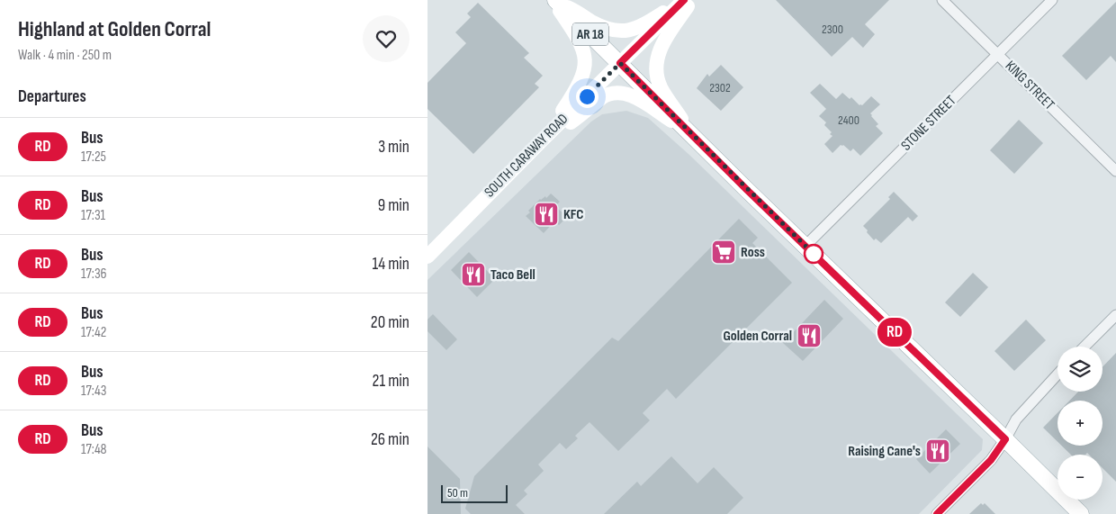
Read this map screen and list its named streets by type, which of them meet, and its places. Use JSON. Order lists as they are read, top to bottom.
{
  "streets": {
    "main road": ["AR 18", "SOUTH CARAWAY ROAD"],
    "street": ["KING STREET", "STONE STREET"]
  },
  "crossings": [
    ["AR 18", "STONE STREET"],
    ["AR 18", "SOUTH CARAWAY ROAD"],
    ["KING STREET", "STONE STREET"]
  ],
  "places": {
    "restaurant": [
      "KFC",
      "Taco Bell",
      "Golden Corral",
      "Raising Cane's"
    ],
    "supermarket": ["Ross"]
  },
  "lines": ["bus line RD"],
  "house_numbers": ["2300", "2302", "2400"],
  "scale_bar": "50 m",
  "page": {
    "heading": [
      ["Highland at Golden Corral", "Walk · 4 min · 250 m"],
      "Departures"
    ],
    "on_map": "RD",
    "list": [
      {
        "mark": "RD",
        "name": "Bus",
        "note": "17:25",
        "value": "3 min"
      },
      {
        "mark": "RD",
        "name": "Bus",
        "note": "17:31",
        "value": "9 min"
      },
      {
        "mark": "RD",
        "name": "Bus",
        "note": "17:36",
        "value": "14 min"
      },
      {
        "mark": "RD",
        "name": "Bus",
        "note": "17:42",
        "value": "20 min"
      },
      {
        "mark": "RD",
        "name": "Bus",
        "note": "17:43",
        "value": "21 min"
      },
      {
        "mark": "RD",
        "name": "Bus",
        "note": "17:48",
        "value": "26 min"
      }
    ],
    "map_buttons": ["+", "−"],
    "scale": "50 m"
  }
}
